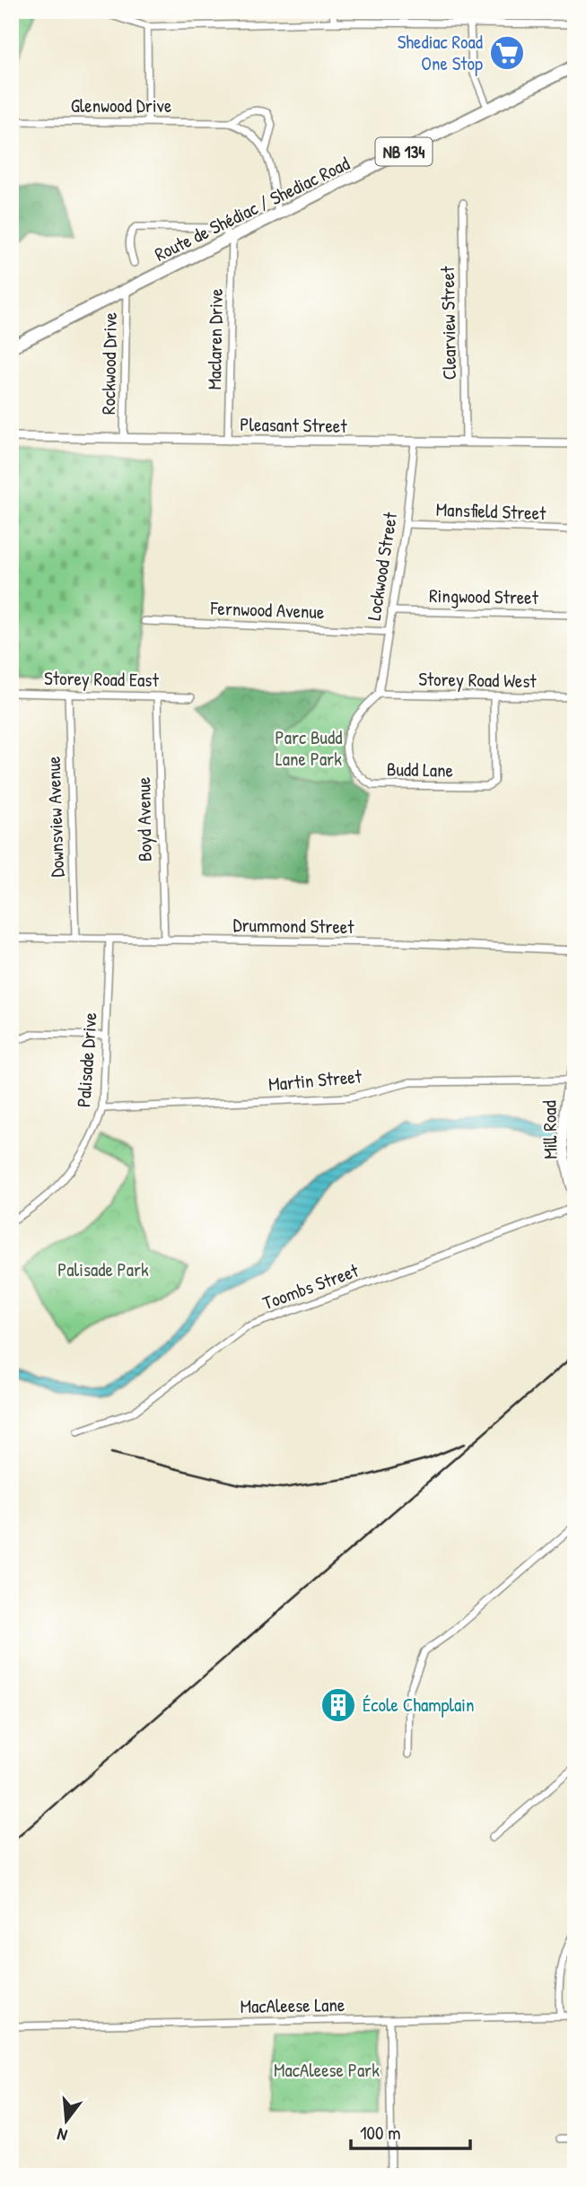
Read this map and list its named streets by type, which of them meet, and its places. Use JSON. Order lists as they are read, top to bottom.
{
  "streets": {
    "main road": ["NB 134", "Route de Shédiac / Shediac Road"],
    "street": [
      "Glenwood Drive",
      "Clearview Street",
      "Maclaren Drive",
      "Rockwood Drive",
      "Pleasant Street",
      "Mansfield Street",
      "Lockwood Street",
      "Ringwood Street",
      "Fernwood Avenue",
      "Storey Road East",
      "Storey Road West",
      "Budd Lane",
      "Downsview Avenue",
      "Boyd Avenue",
      "Drummond Street",
      "Palisade Drive",
      "Martin Street",
      "Mill Road",
      "Toombs Street",
      "MacAleese Lane"
    ]
  },
  "crossings": [
    ["Glenwood Drive", "Route de Shédiac / Shediac Road"],
    ["Route de Shédiac / Shediac Road", "Maclaren Drive"],
    ["Route de Shédiac / Shediac Road", "Rockwood Drive"],
    ["Clearview Street", "Pleasant Street"],
    ["Maclaren Drive", "Pleasant Street"],
    ["Rockwood Drive", "Pleasant Street"],
    ["Pleasant Street", "Lockwood Street"],
    ["Mansfield Street", "Lockwood Street"],
    ["Lockwood Street", "Ringwood Street"],
    ["Lockwood Street", "Fernwood Avenue"],
    ["Lockwood Street", "Storey Road West"],
    ["Lockwood Street", "Budd Lane"],
    ["Storey Road East", "Downsview Avenue"],
    ["Storey Road East", "Boyd Avenue"],
    ["Storey Road West", "Budd Lane"],
    ["Downsview Avenue", "Drummond Street"],
    ["Boyd Avenue", "Drummond Street"],
    ["Drummond Street", "Palisade Drive"],
    ["Palisade Drive", "Martin Street"],
    ["Martin Street", "Mill Road"]
  ],
  "parks": ["Parc Budd Lane Park", "Palisade Park", "MacAleese Park"],
  "places": {
    "supermarket": ["Shediac Road One Stop"],
    "building": ["École Champlain"]
  },
  "scale_bar": "100 m",
  "north": "bottom"
}
